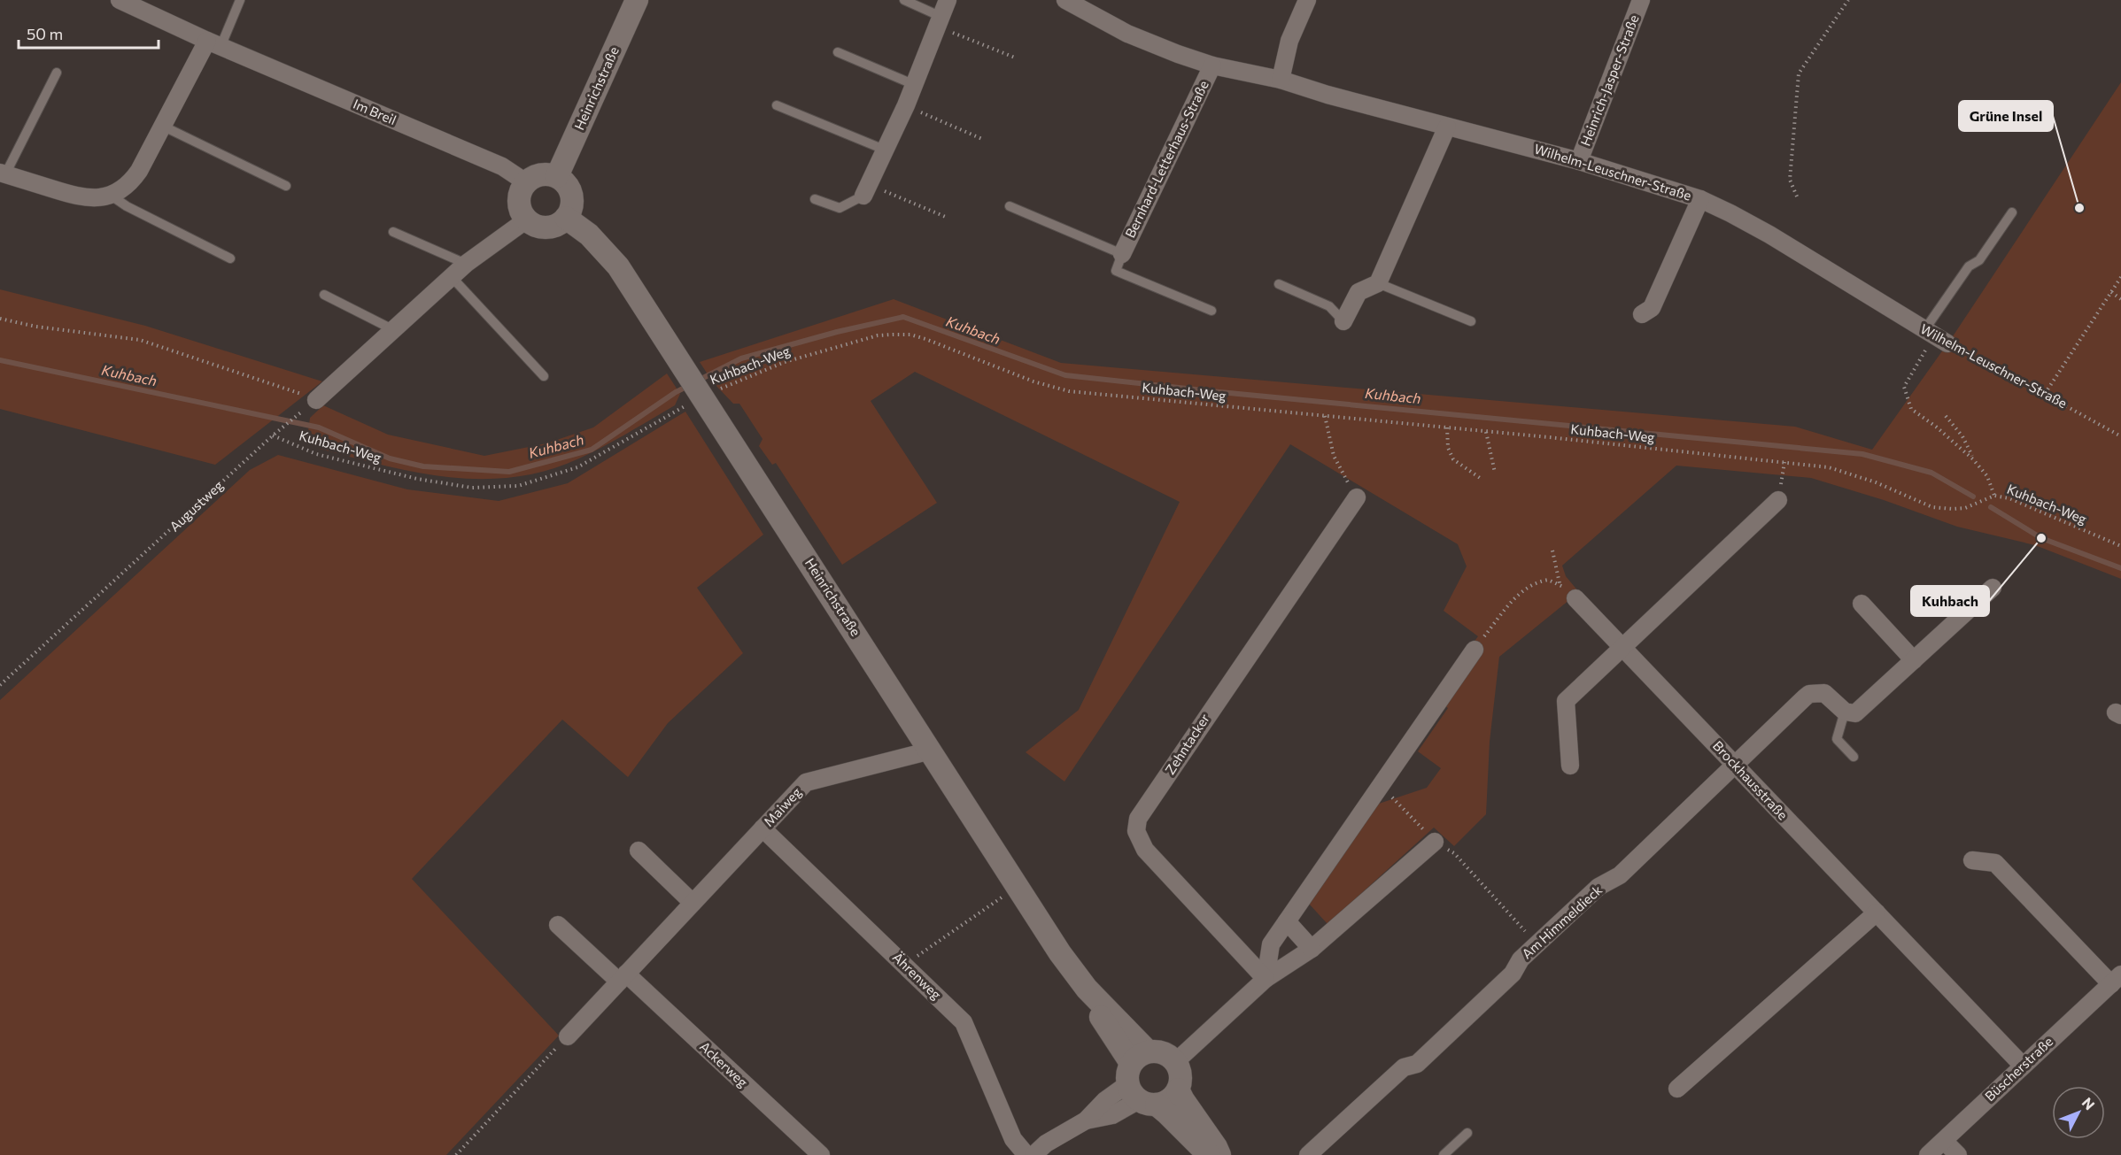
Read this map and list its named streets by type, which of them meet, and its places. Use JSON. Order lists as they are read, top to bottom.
{
  "streets": {
    "street": [
      "Heinrich-Jasper-Straße",
      "Heinrichstraße",
      "Im Breil",
      "Bernhard-Letterhaus-Straße",
      "Wilhelm-Leuschner-Straße",
      "Zehntacker",
      "Brockhausstraße",
      "Maiweg",
      "Am Himmeldieck",
      "Ährenweg",
      "Ackerweg",
      "Büscherstraße"
    ],
    "path": ["Kuhbach-Weg", "Augustweg"]
  },
  "crossings": [
    ["Heinrich-Jasper-Straße", "Wilhelm-Leuschner-Straße"],
    ["Heinrichstraße", "Im Breil"],
    ["Heinrichstraße", "Kuhbach-Weg"],
    ["Heinrichstraße", "Maiweg"],
    ["Bernhard-Letterhaus-Straße", "Wilhelm-Leuschner-Straße"],
    ["Kuhbach-Weg", "Augustweg"],
    ["Brockhausstraße", "Am Himmeldieck"],
    ["Brockhausstraße", "Büscherstraße"],
    ["Maiweg", "Ährenweg"],
    ["Maiweg", "Ackerweg"]
  ],
  "water": ["Kuhbach"],
  "places": ["Grüne Insel", "Kuhbach"],
  "scale_bar": "50 m",
  "north": "top right"
}
